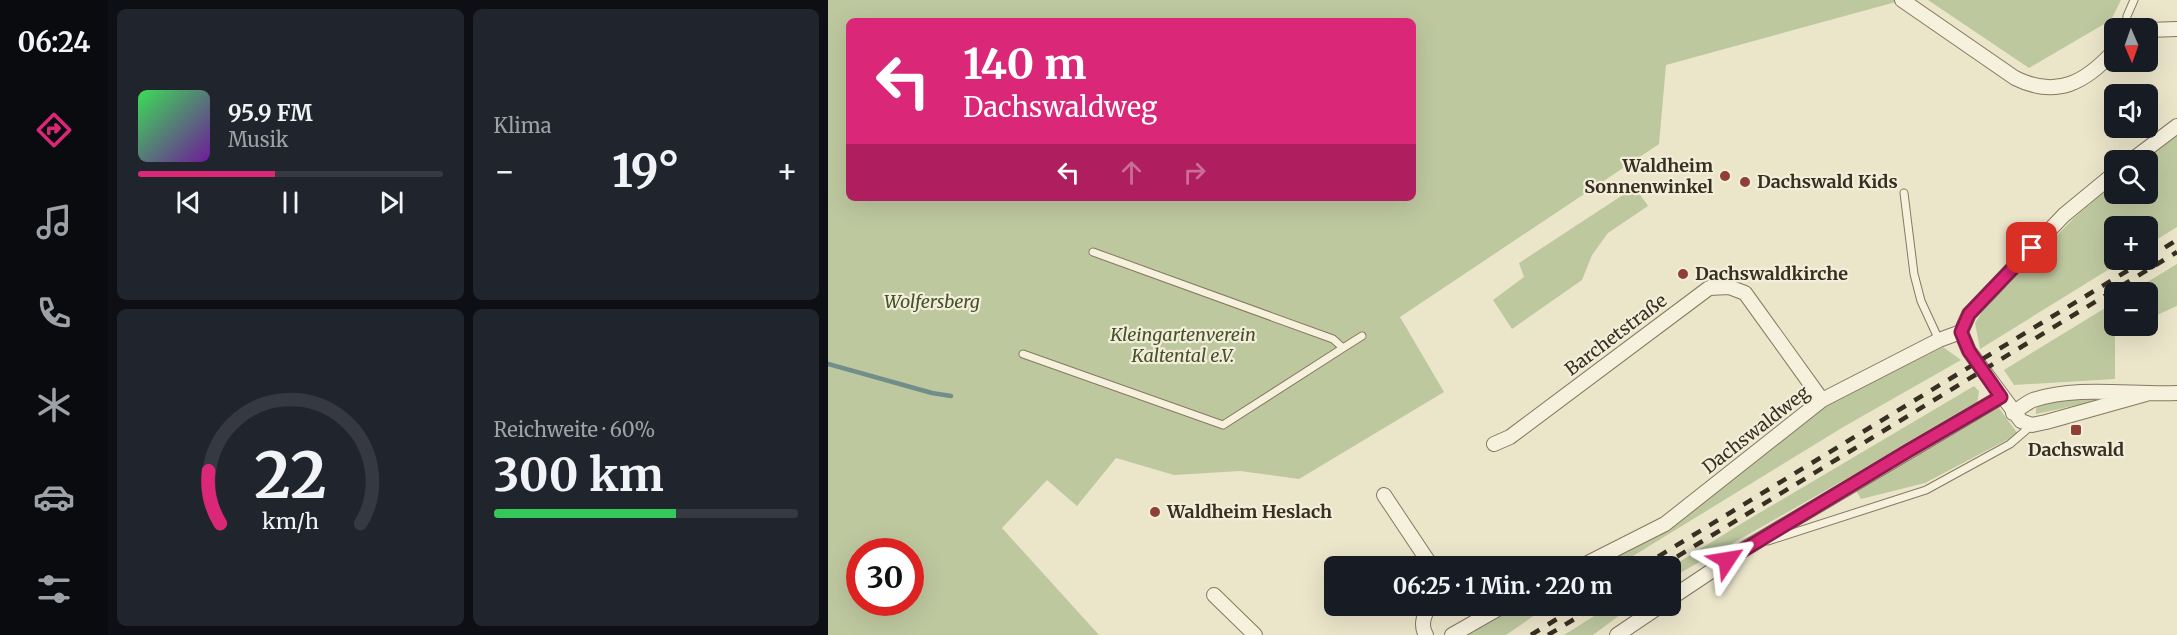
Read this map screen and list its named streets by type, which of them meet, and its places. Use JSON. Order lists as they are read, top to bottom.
{
  "streets": {
    "street": ["Barchetstraße", "Dachswaldweg"]
  },
  "crossings": [
    ["Barchetstraße", "Dachswaldweg"]
  ],
  "parks": ["Wolfersberg", "Kleingartenverein Kaltental e.V."],
  "places": {
    "other": [
      "Waldheim Sonnenwinkel",
      "Dachswald Kids",
      "Dachswaldkirche",
      "Waldheim Heslach"
    ],
    "transit": ["Dachswald"]
  },
  "north": "bottom",
  "page": {
    "tabs": "06:24",
    "tile": [
      "Klima",
      ["Reichweite · 60%", "300 km"]
    ],
    "map_buttons": ["+", "−"],
    "turn": ["140 m", "Dachswaldweg"],
    "song": ["95.9 FM", "Musik"],
    "heat": ["−", "19°", "+"],
    "limit": "30",
    "trip": "06:25 · 1 Min. · 220 m",
    "gauge": ["22", "km/h"]
  }
}
